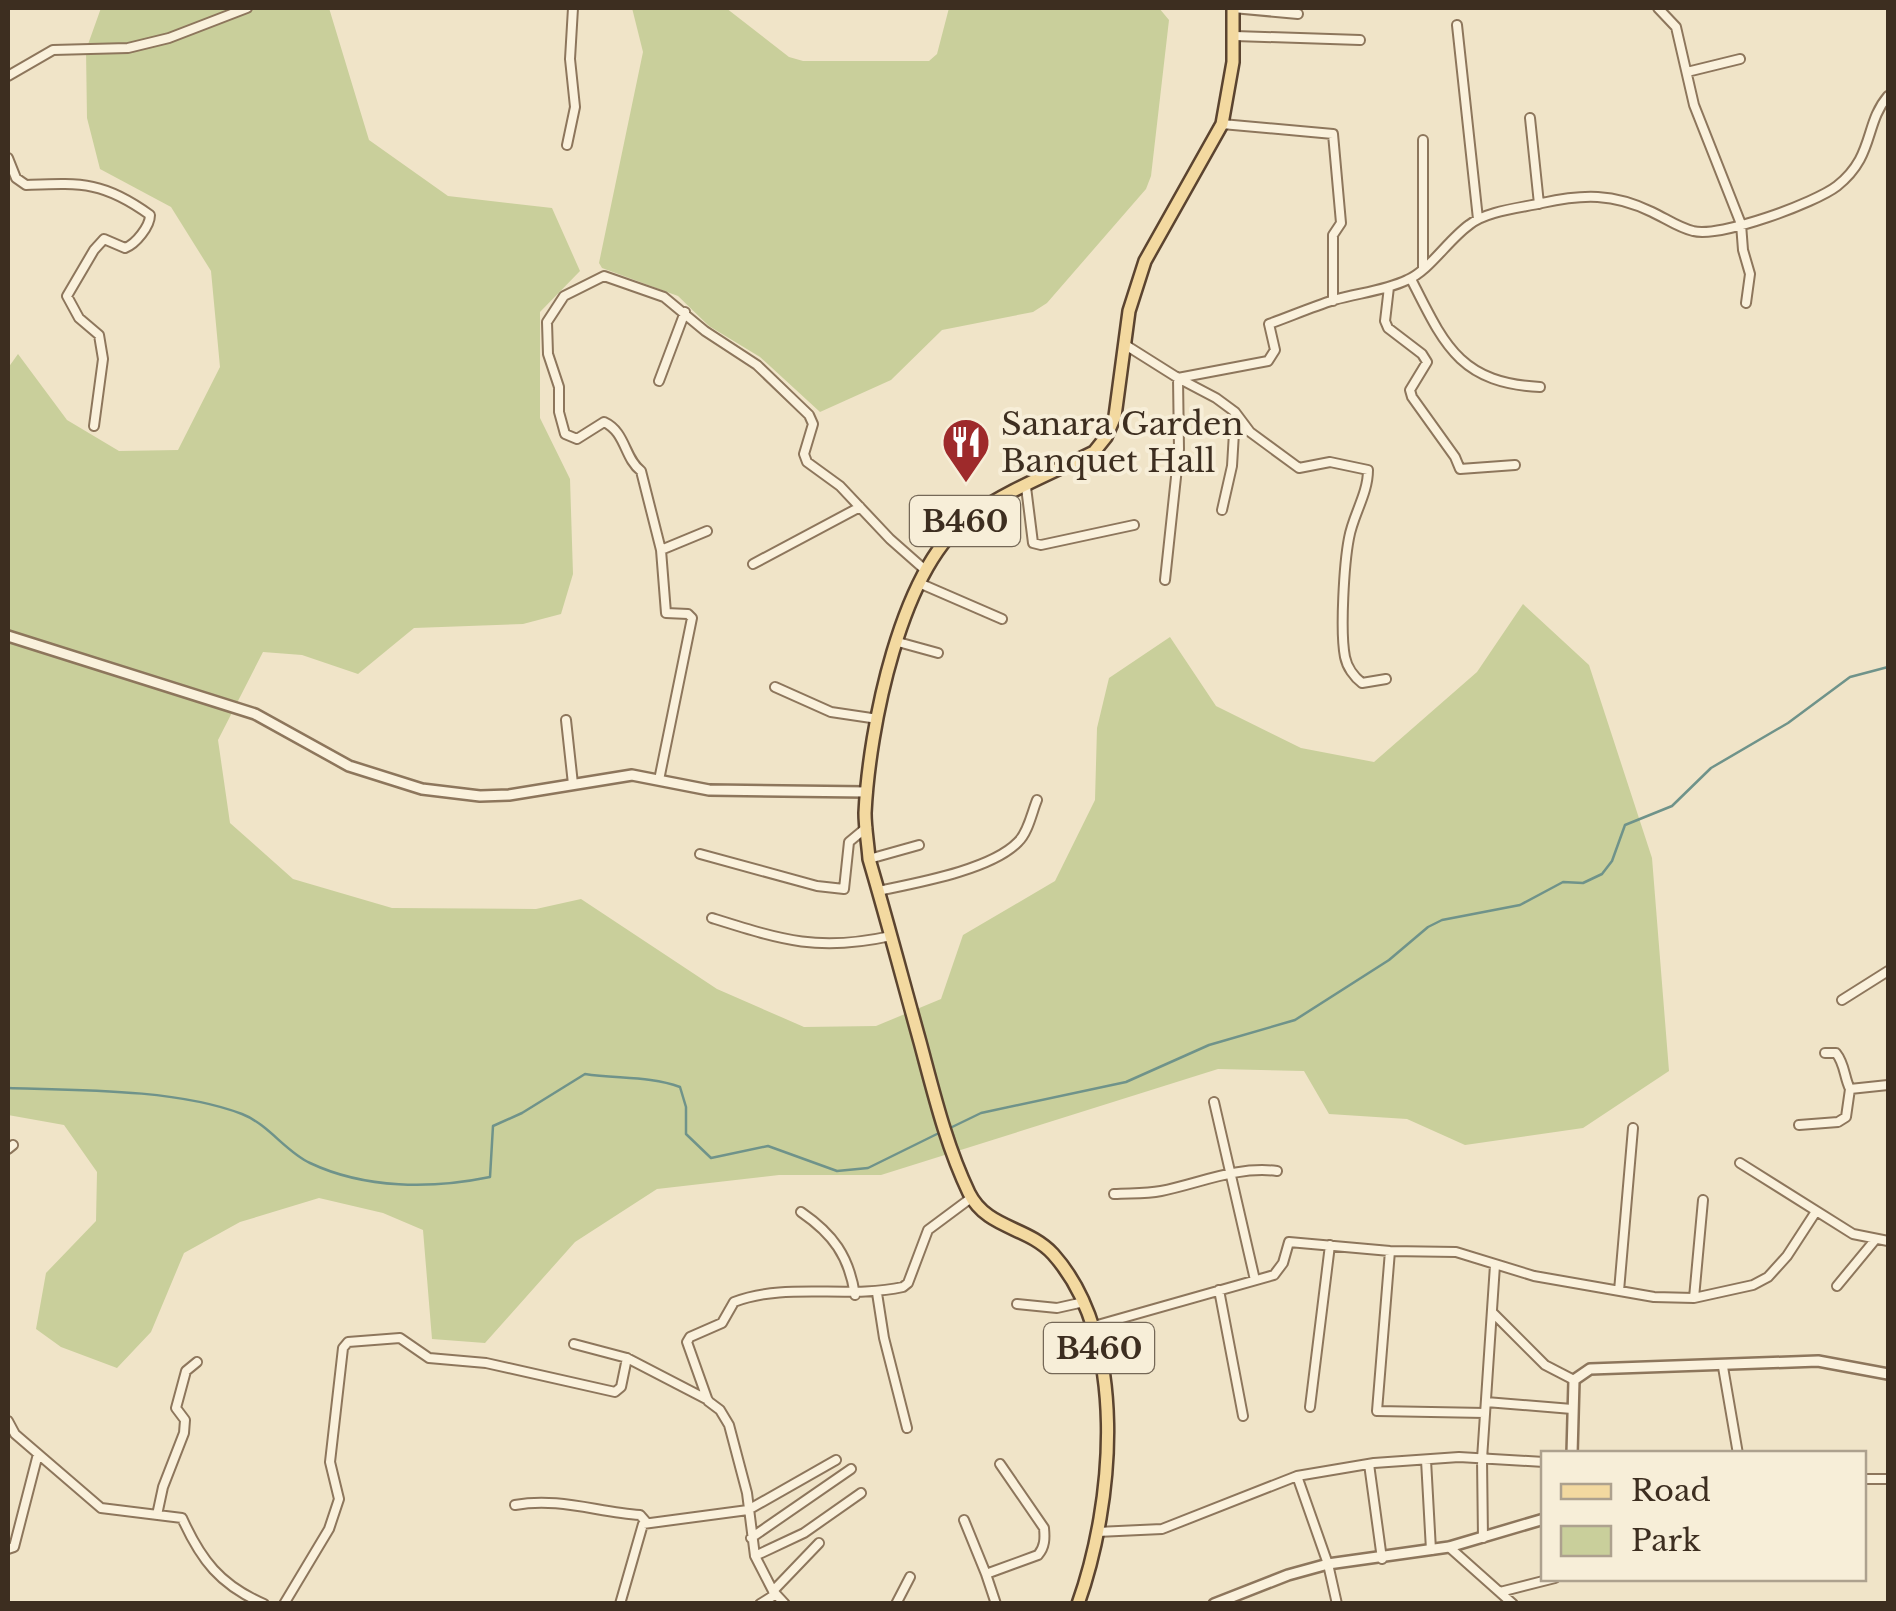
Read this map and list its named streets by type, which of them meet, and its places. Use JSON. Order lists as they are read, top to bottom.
{
  "streets": {
    "main road": ["B460"]
  },
  "places": {
    "restaurant": ["Sanara Garden Banquet Hall"]
  },
  "legend": ["Road", "Park"]
}
